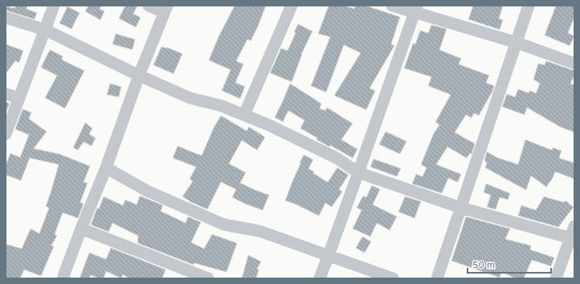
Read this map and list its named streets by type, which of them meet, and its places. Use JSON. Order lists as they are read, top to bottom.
{
  "scale_bar": "50 m"
}
